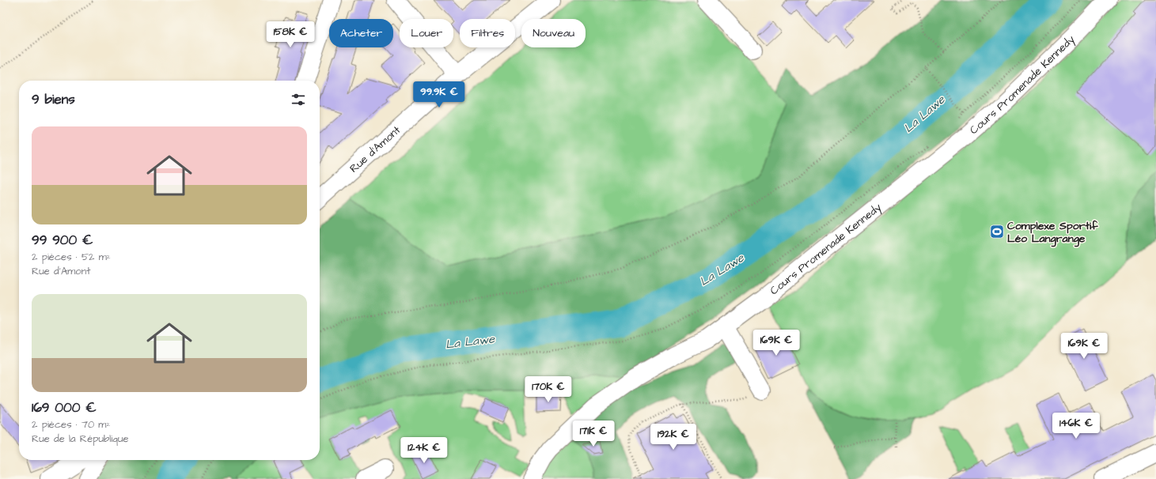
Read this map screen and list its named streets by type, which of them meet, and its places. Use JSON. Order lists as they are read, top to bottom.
{
  "streets": {
    "street": ["Cours Promenade Kennedy", "Rue d'Amont"]
  },
  "water": ["La Lawe"],
  "places": {
    "sports": ["Complexe Sportif Léo Langrange"]
  },
  "page": {
    "chip": [
      "Acheter",
      "Louer",
      "Filtres",
      "Nouveau"
    ],
    "price": [
      "158K €",
      "99.9K €",
      "169K €",
      "169K €",
      "170K €",
      "146K €",
      "171K €",
      "192K €",
      "124K €"
    ],
    "heading": "9 biens",
    "list": [
      {
        "name": "99 900 €",
        "note": "2 pièces · 52 m² · Rue d'Amont"
      },
      {
        "name": "169 000 €",
        "note": "2 pièces · 70 m² · Rue de la République"
      }
    ]
  }
}
